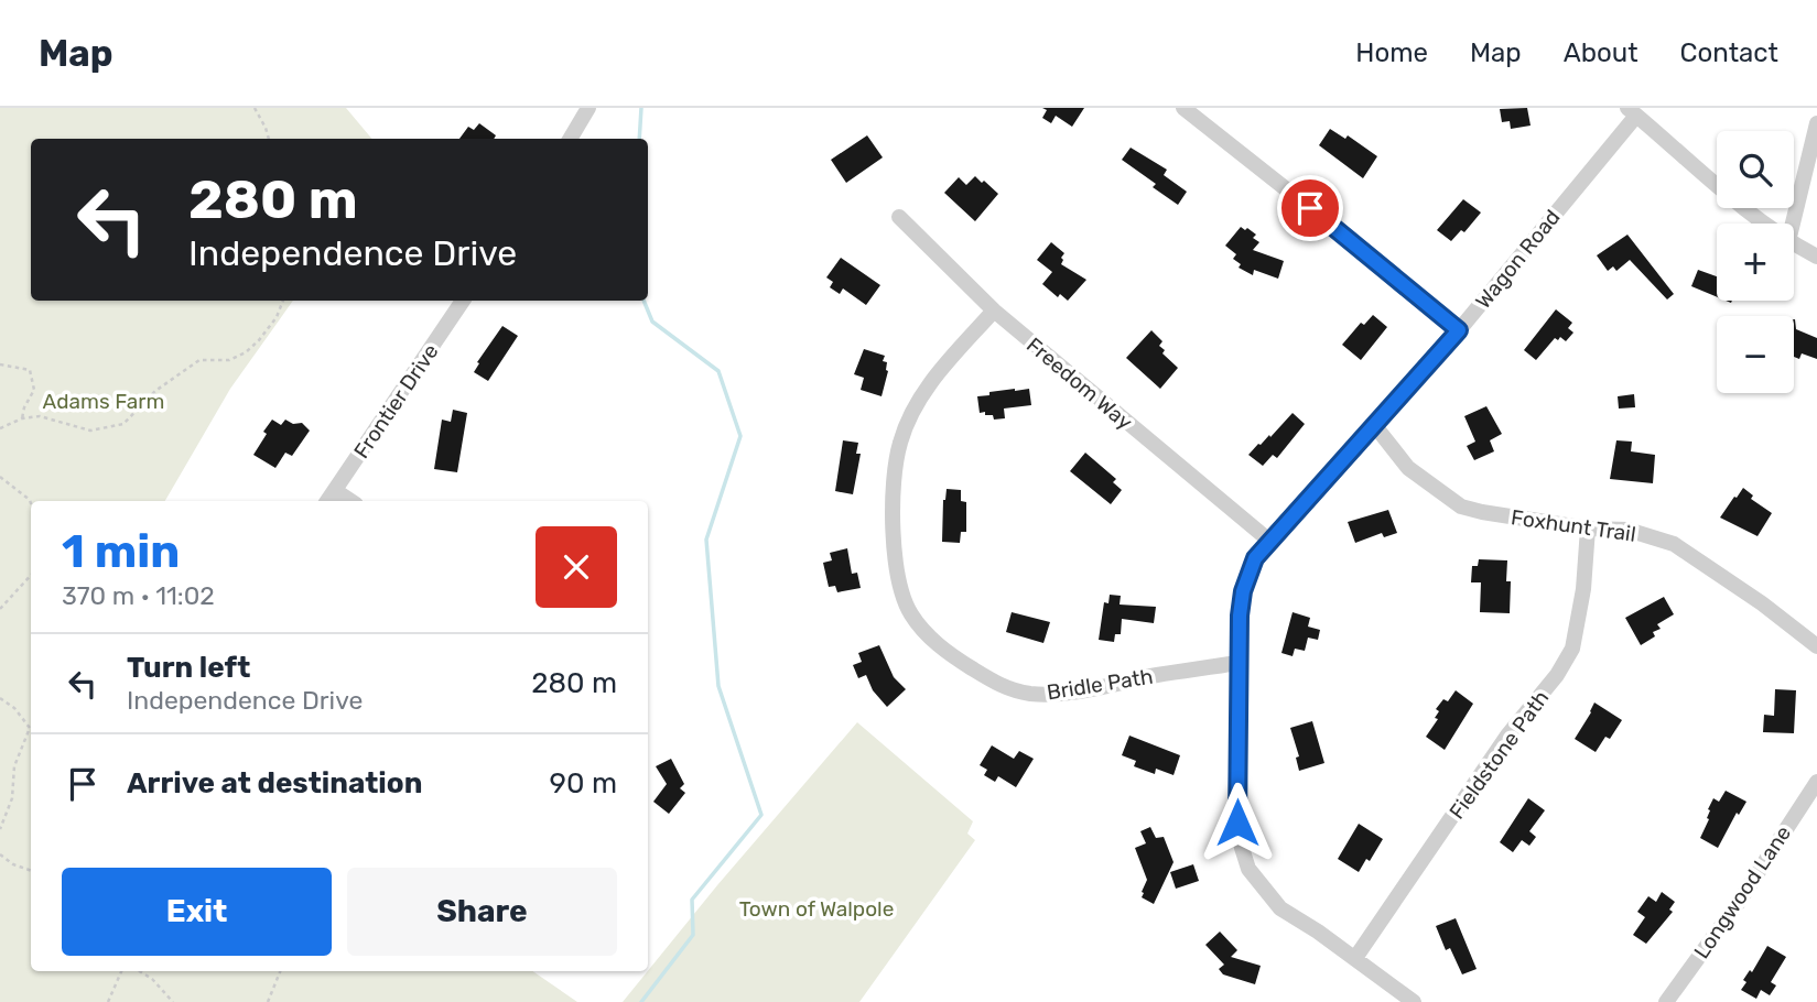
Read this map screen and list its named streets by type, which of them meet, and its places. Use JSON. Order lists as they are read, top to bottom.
{
  "streets": {
    "street": [
      "Wagon Road",
      "Freedom Way",
      "Frontier Drive",
      "Foxhunt Trail",
      "Bridle Path",
      "Fieldstone Path",
      "Longwood Lane"
    ]
  },
  "crossings": [
    ["Wagon Road", "Freedom Way"],
    ["Wagon Road", "Foxhunt Trail"],
    ["Wagon Road", "Bridle Path"],
    ["Wagon Road", "Fieldstone Path"],
    ["Freedom Way", "Bridle Path"],
    ["Foxhunt Trail", "Fieldstone Path"]
  ],
  "parks": ["Adams Farm", "Town of Walpole"],
  "page": {
    "header": "Map",
    "nav": [
      "Home",
      "Map",
      "About",
      "Contact"
    ],
    "map_buttons": ["+", "−"],
    "turn": ["280 m", "Independence Drive"],
    "heading": ["1 min", "370 m · 11:02"],
    "list": [
      {
        "name": "Turn left",
        "note": "Independence Drive",
        "value": "280 m"
      },
      {
        "name": "Arrive at destination",
        "value": "90 m"
      }
    ],
    "buttons": ["Exit", "Share"]
  }
}
